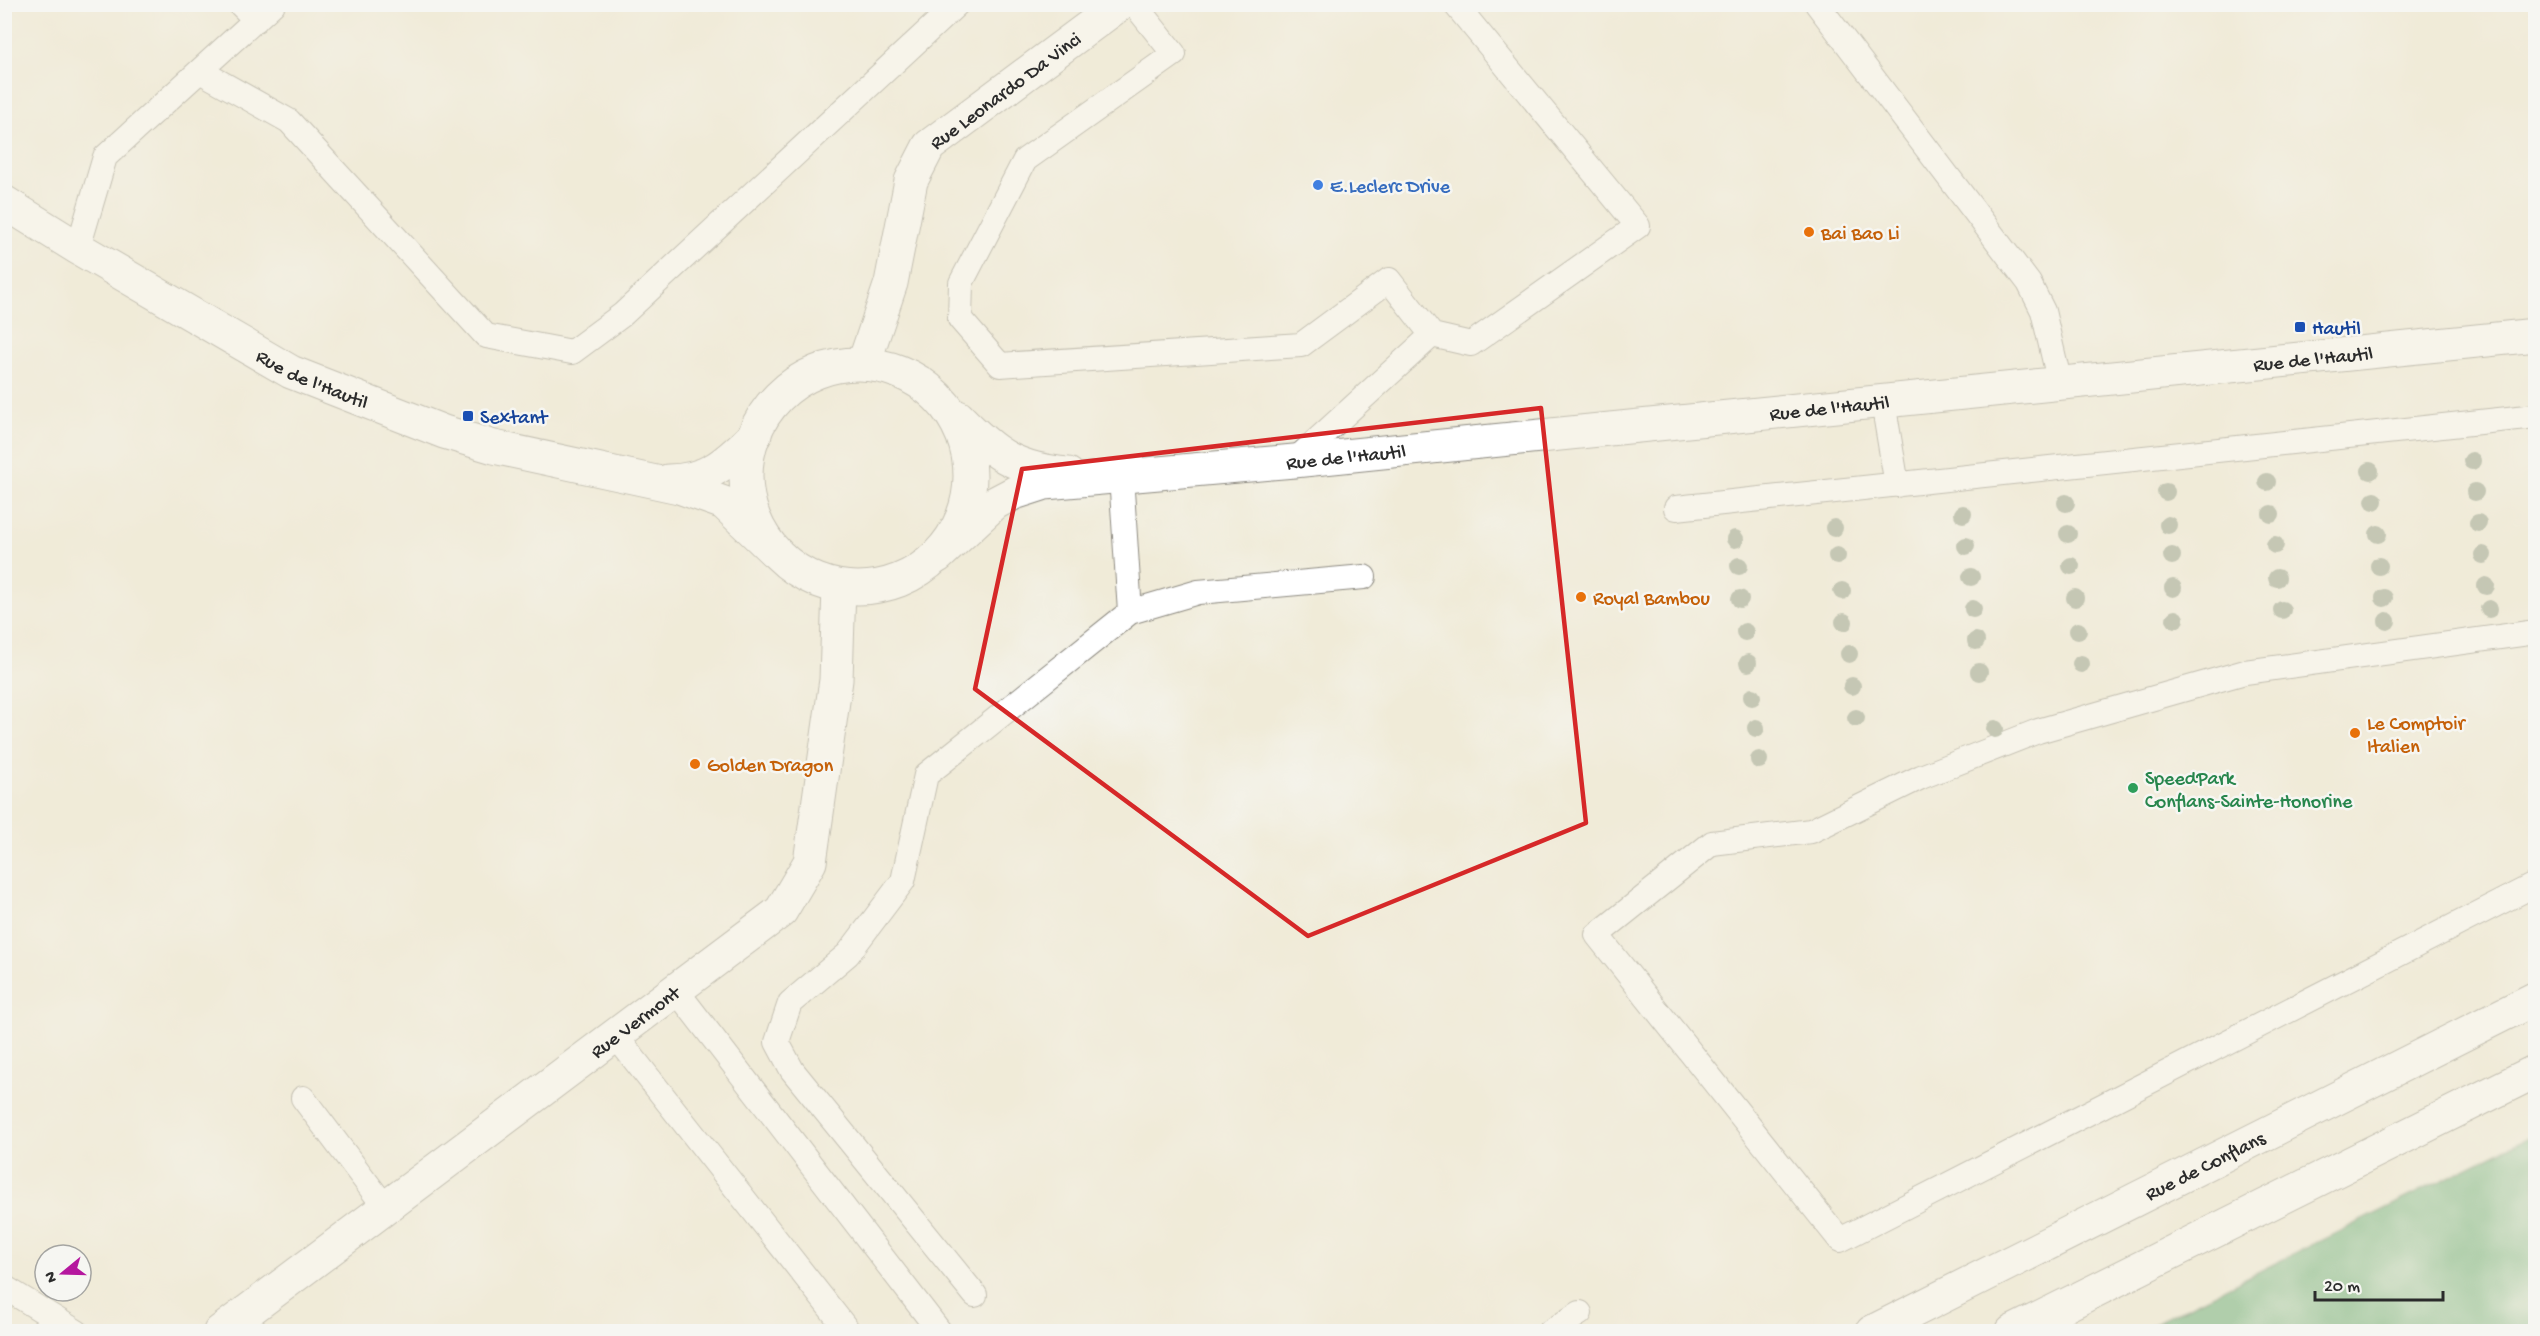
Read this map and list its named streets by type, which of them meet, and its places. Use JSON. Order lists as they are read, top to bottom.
{
  "streets": {
    "street": [
      "Rue Leonardo Da Vinci",
      "Rue de l'Hautil",
      "Rue Vermont",
      "Rue de Conflans"
    ]
  },
  "places": {
    "other": [
      "E.Leclerc Drive",
      "Bai Bao Li",
      "Royal Bambou",
      "Le Comptoir Italien",
      "Golden Dragon",
      "SpeedPark Conflans-Sainte-Honorine"
    ],
    "transit": ["Hautil", "Sextant"]
  },
  "scale_bar": "20 m",
  "north": "left"
}
